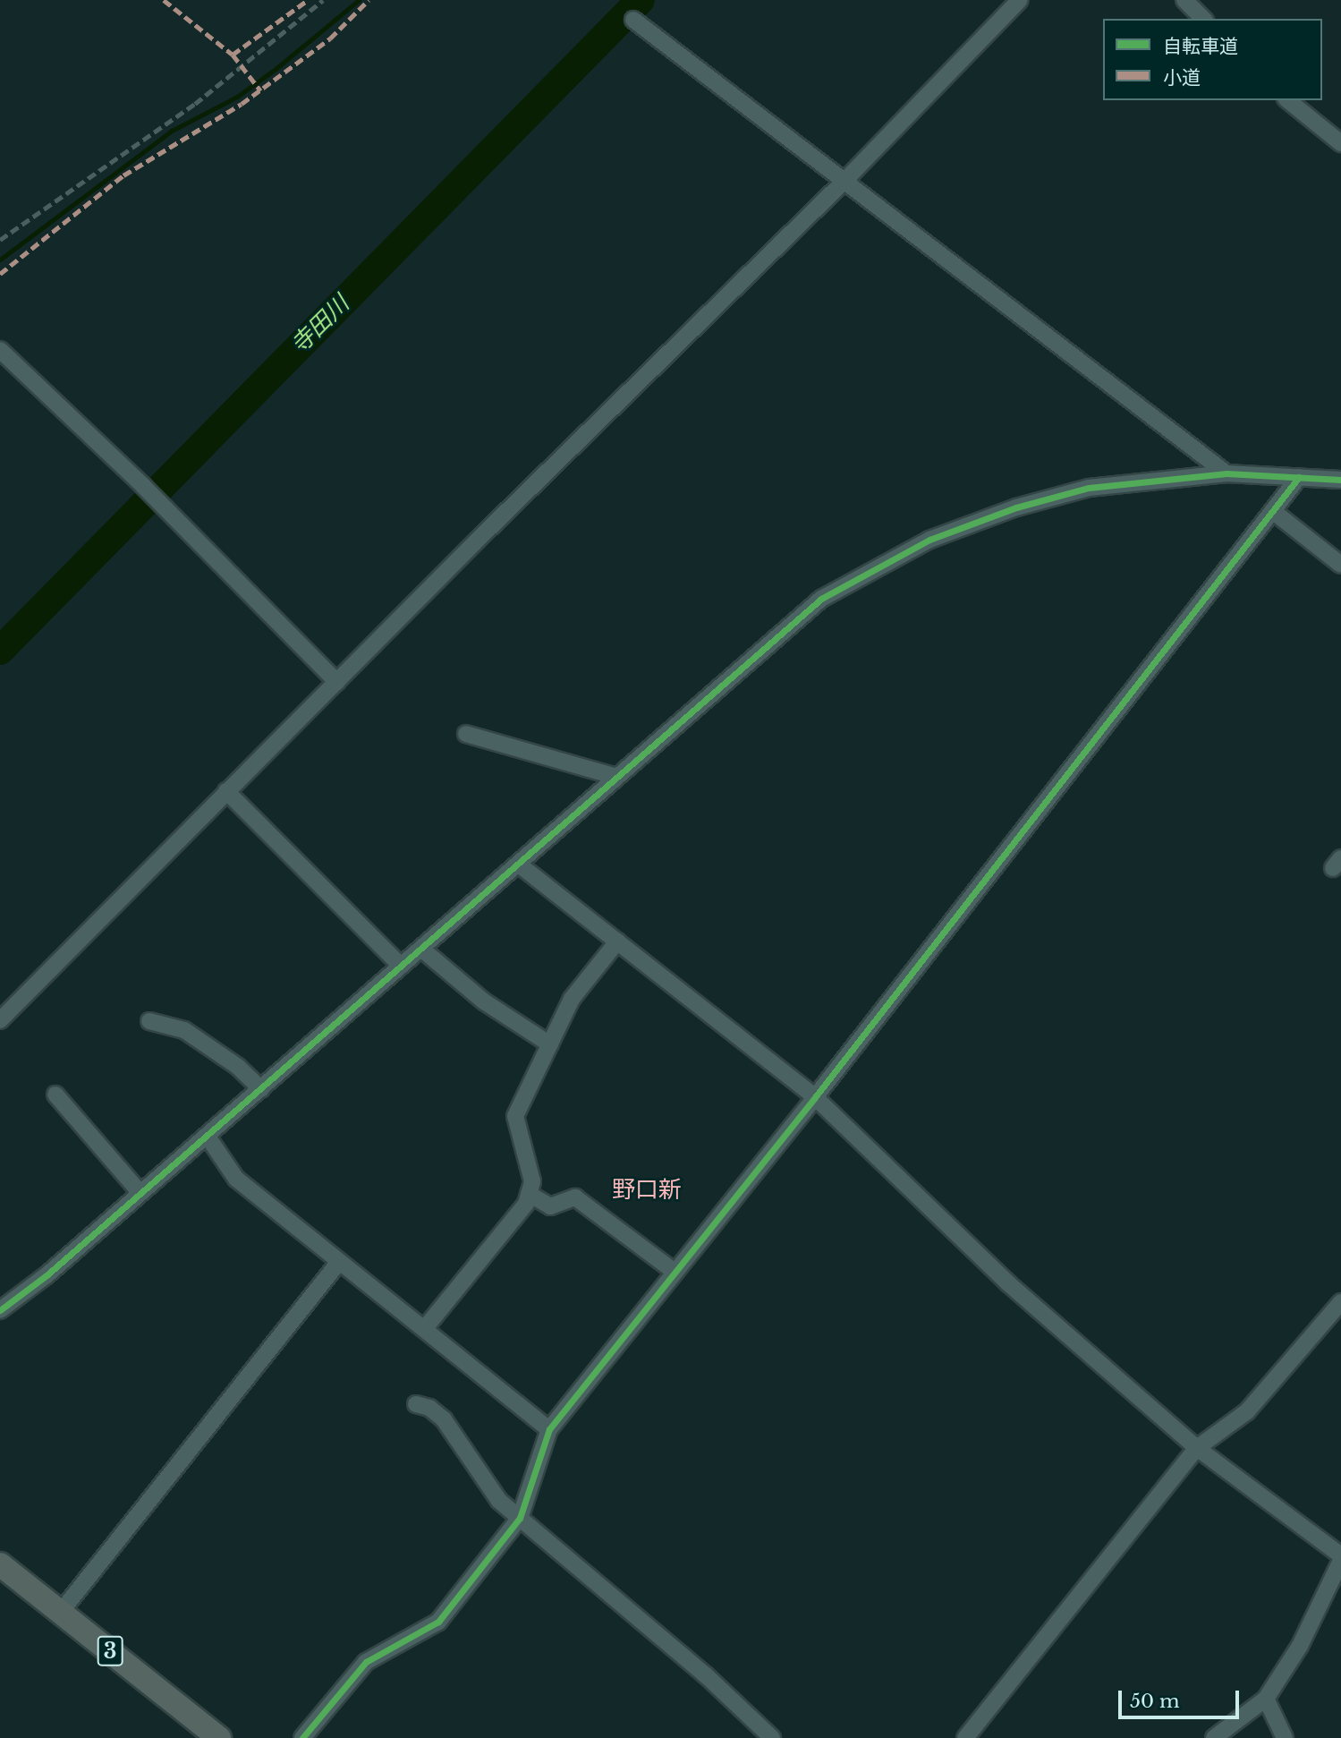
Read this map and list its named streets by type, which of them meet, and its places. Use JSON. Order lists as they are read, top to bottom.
{
  "streets": {
    "main road": ["3"]
  },
  "districts": ["野口新"],
  "water": ["寺田川"],
  "legend": ["自転車道", "小道"],
  "scale_bar": "50 m"
}
